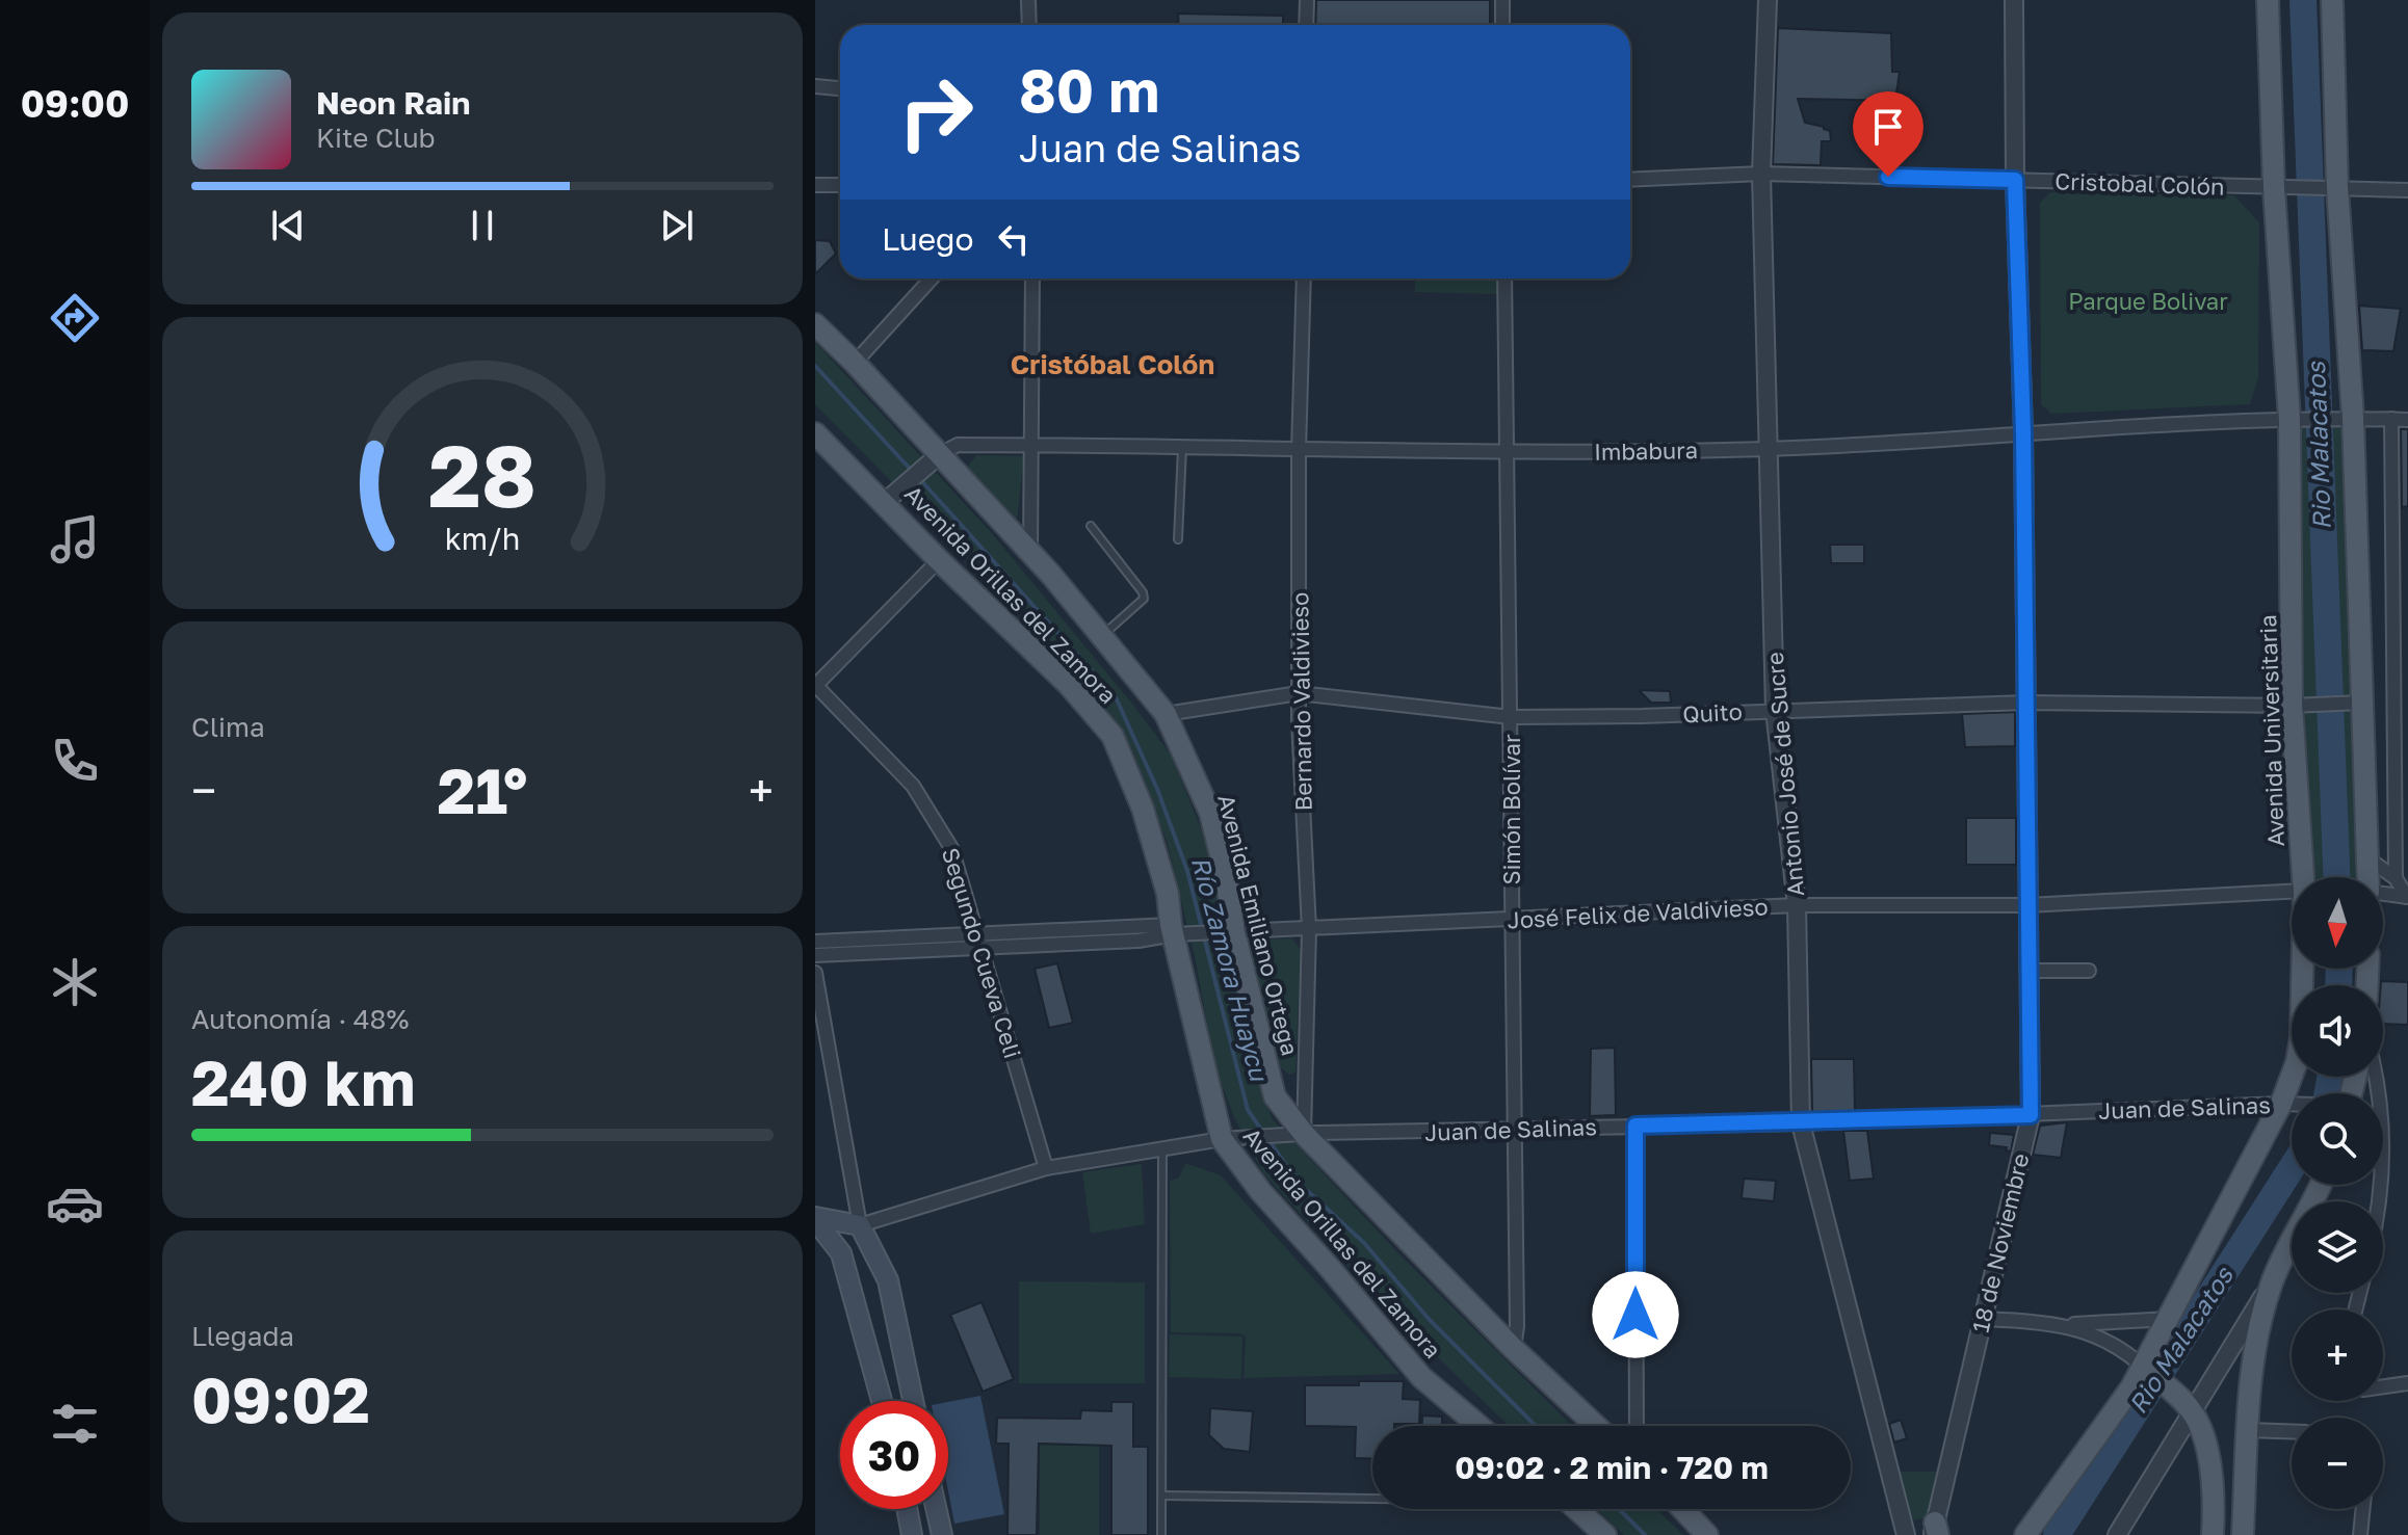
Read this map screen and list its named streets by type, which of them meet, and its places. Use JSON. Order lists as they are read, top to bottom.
{
  "streets": {
    "main road": ["Avenida Orillas del Zamora", "Avenida Universitaria", "Avenida Emiliano Ortega"],
    "street": [
      "Cristobal Colón",
      "Imbabura",
      "Bernardo Valdivieso",
      "Quito",
      "Antonio José de Sucre",
      "Simón Bolívar",
      "José Felix de Valdivieso",
      "Segundo Cueva Celi",
      "Juan de Salinas",
      "18 de Noviembre"
    ]
  },
  "crossings": [
    ["Cristobal Colón", "Avenida Universitaria"],
    ["Cristobal Colón", "Antonio José de Sucre"],
    ["Cristobal Colón", "18 de Noviembre"],
    ["Imbabura", "Bernardo Valdivieso"],
    ["Imbabura", "Avenida Universitaria"],
    ["Imbabura", "Antonio José de Sucre"],
    ["Imbabura", "Simón Bolívar"],
    ["Imbabura", "Avenida Emiliano Ortega"],
    ["Imbabura", "18 de Noviembre"],
    ["Avenida Orillas del Zamora", "José Felix de Valdivieso"],
    ["Avenida Orillas del Zamora", "Juan de Salinas"],
    ["Bernardo Valdivieso", "Quito"],
    ["Bernardo Valdivieso", "José Felix de Valdivieso"],
    ["Bernardo Valdivieso", "Avenida Emiliano Ortega"],
    ["Bernardo Valdivieso", "Juan de Salinas"],
    ["Quito", "Avenida Universitaria"],
    ["Quito", "Antonio José de Sucre"],
    ["Quito", "Simón Bolívar"],
    ["Quito", "Avenida Emiliano Ortega"],
    ["Quito", "18 de Noviembre"],
    ["Avenida Universitaria", "Juan de Salinas"],
    ["Antonio José de Sucre", "José Felix de Valdivieso"],
    ["Antonio José de Sucre", "Juan de Salinas"],
    ["Simón Bolívar", "José Felix de Valdivieso"],
    ["Simón Bolívar", "Avenida Emiliano Ortega"],
    ["Simón Bolívar", "Juan de Salinas"],
    ["José Felix de Valdivieso", "Avenida Emiliano Ortega"],
    ["José Felix de Valdivieso", "Segundo Cueva Celi"],
    ["José Felix de Valdivieso", "18 de Noviembre"],
    ["Avenida Emiliano Ortega", "Juan de Salinas"],
    ["Segundo Cueva Celi", "Juan de Salinas"],
    ["Juan de Salinas", "18 de Noviembre"]
  ],
  "districts": ["Cristóbal Colón"],
  "water": ["Rio Malacatos", "Río Zamora Huaycu"],
  "parks": ["Parque Bolivar"],
  "north": "bottom",
  "page": {
    "tabs": "09:00",
    "turn": ["80 m", "Juan de Salinas"],
    "song": ["Neon Rain", "Kite Club"],
    "then": "Luego",
    "tile": [
      "Clima",
      ["Autonomía · 48%", "240 km"],
      ["Llegada", "09:02"]
    ],
    "heat": ["−", "21°", "+"],
    "map_buttons": ["+", "−"],
    "limit": "30",
    "trip": "09:02 · 2 min · 720 m",
    "gauge": ["28", "km/h"]
  }
}
